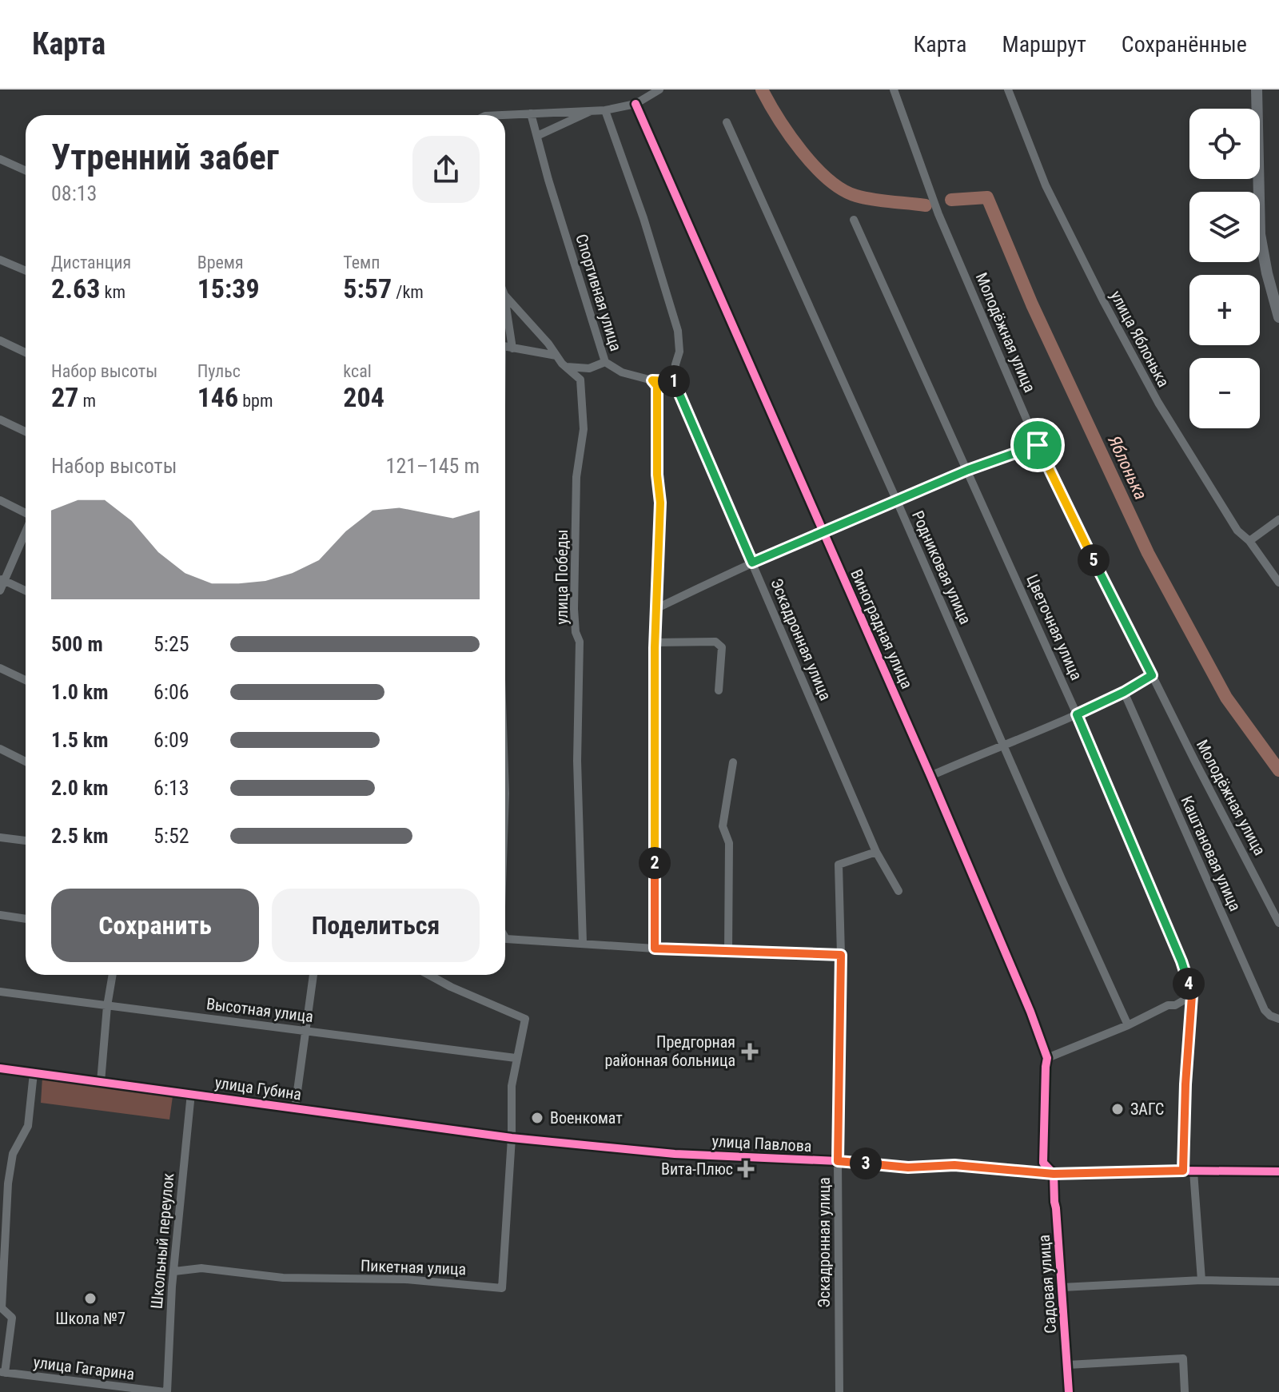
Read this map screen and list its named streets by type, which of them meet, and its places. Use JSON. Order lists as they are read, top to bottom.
{
  "streets": {
    "street": [
      "Спортивная улица",
      "Молодёжная улица",
      "улица Яблонька",
      "Родниковая улица",
      "улица Победы",
      "Цветочная улица",
      "Виноградная улица",
      "Эскадронная улица",
      "Каштановая улица",
      "Высотная улица",
      "улица Губина",
      "улица Павлова",
      "Школьный переулок",
      "Пикетная улица",
      "Садовая улица",
      "улица Гагарина"
    ]
  },
  "crossings": [
    ["Спортивная улица", "Эскадронная улица"],
    ["Цветочная улица", "улица Павлова"],
    ["Виноградная улица", "улица Павлова"],
    ["Виноградная улица", "Садовая улица"],
    ["Эскадронная улица", "улица Павлова"],
    ["улица Губина", "улица Павлова"],
    ["улица Губина", "Школьный переулок"],
    ["улица Губина", "Пикетная улица"],
    ["улица Павлова", "Пикетная улица"],
    ["улица Павлова", "Садовая улица"],
    ["Школьный переулок", "Пикетная улица"],
    ["Школьный переулок", "улица Гагарина"]
  ],
  "water": ["Яблонька"],
  "places": {
    "health": ["Предгорная районная больница", "Вита-Плюс"],
    "other": ["ЗАГС", "Военкомат", "Школа №7"]
  },
  "page": {
    "header": "Карта",
    "nav": ["Карта", "Маршрут", "Сохранённые"],
    "map_buttons": ["+", "−"],
    "heading": ["Утренний забег", "08:13"],
    "stats": [
      ["Дистанция", "2.63 km"],
      ["Время", "15:39"],
      ["Темп", "5:57 /km"],
      ["Набор высоты", "27 m"],
      ["Пульс", "146 bpm"],
      ["kcal", "204"]
    ],
    "pins": [
      "1",
      "5",
      "2",
      "4",
      "3"
    ],
    "chart": ["Набор высоты", "121–145 m"],
    "list": [
      {
        "name": "500 m",
        "note": "5:25"
      },
      {
        "name": "1.0 km",
        "note": "6:06"
      },
      {
        "name": "1.5 km",
        "note": "6:09"
      },
      {
        "name": "2.0 km",
        "note": "6:13"
      },
      {
        "name": "2.5 km",
        "note": "5:52"
      }
    ],
    "buttons": ["Сохранить", "Поделиться"]
  }
}
